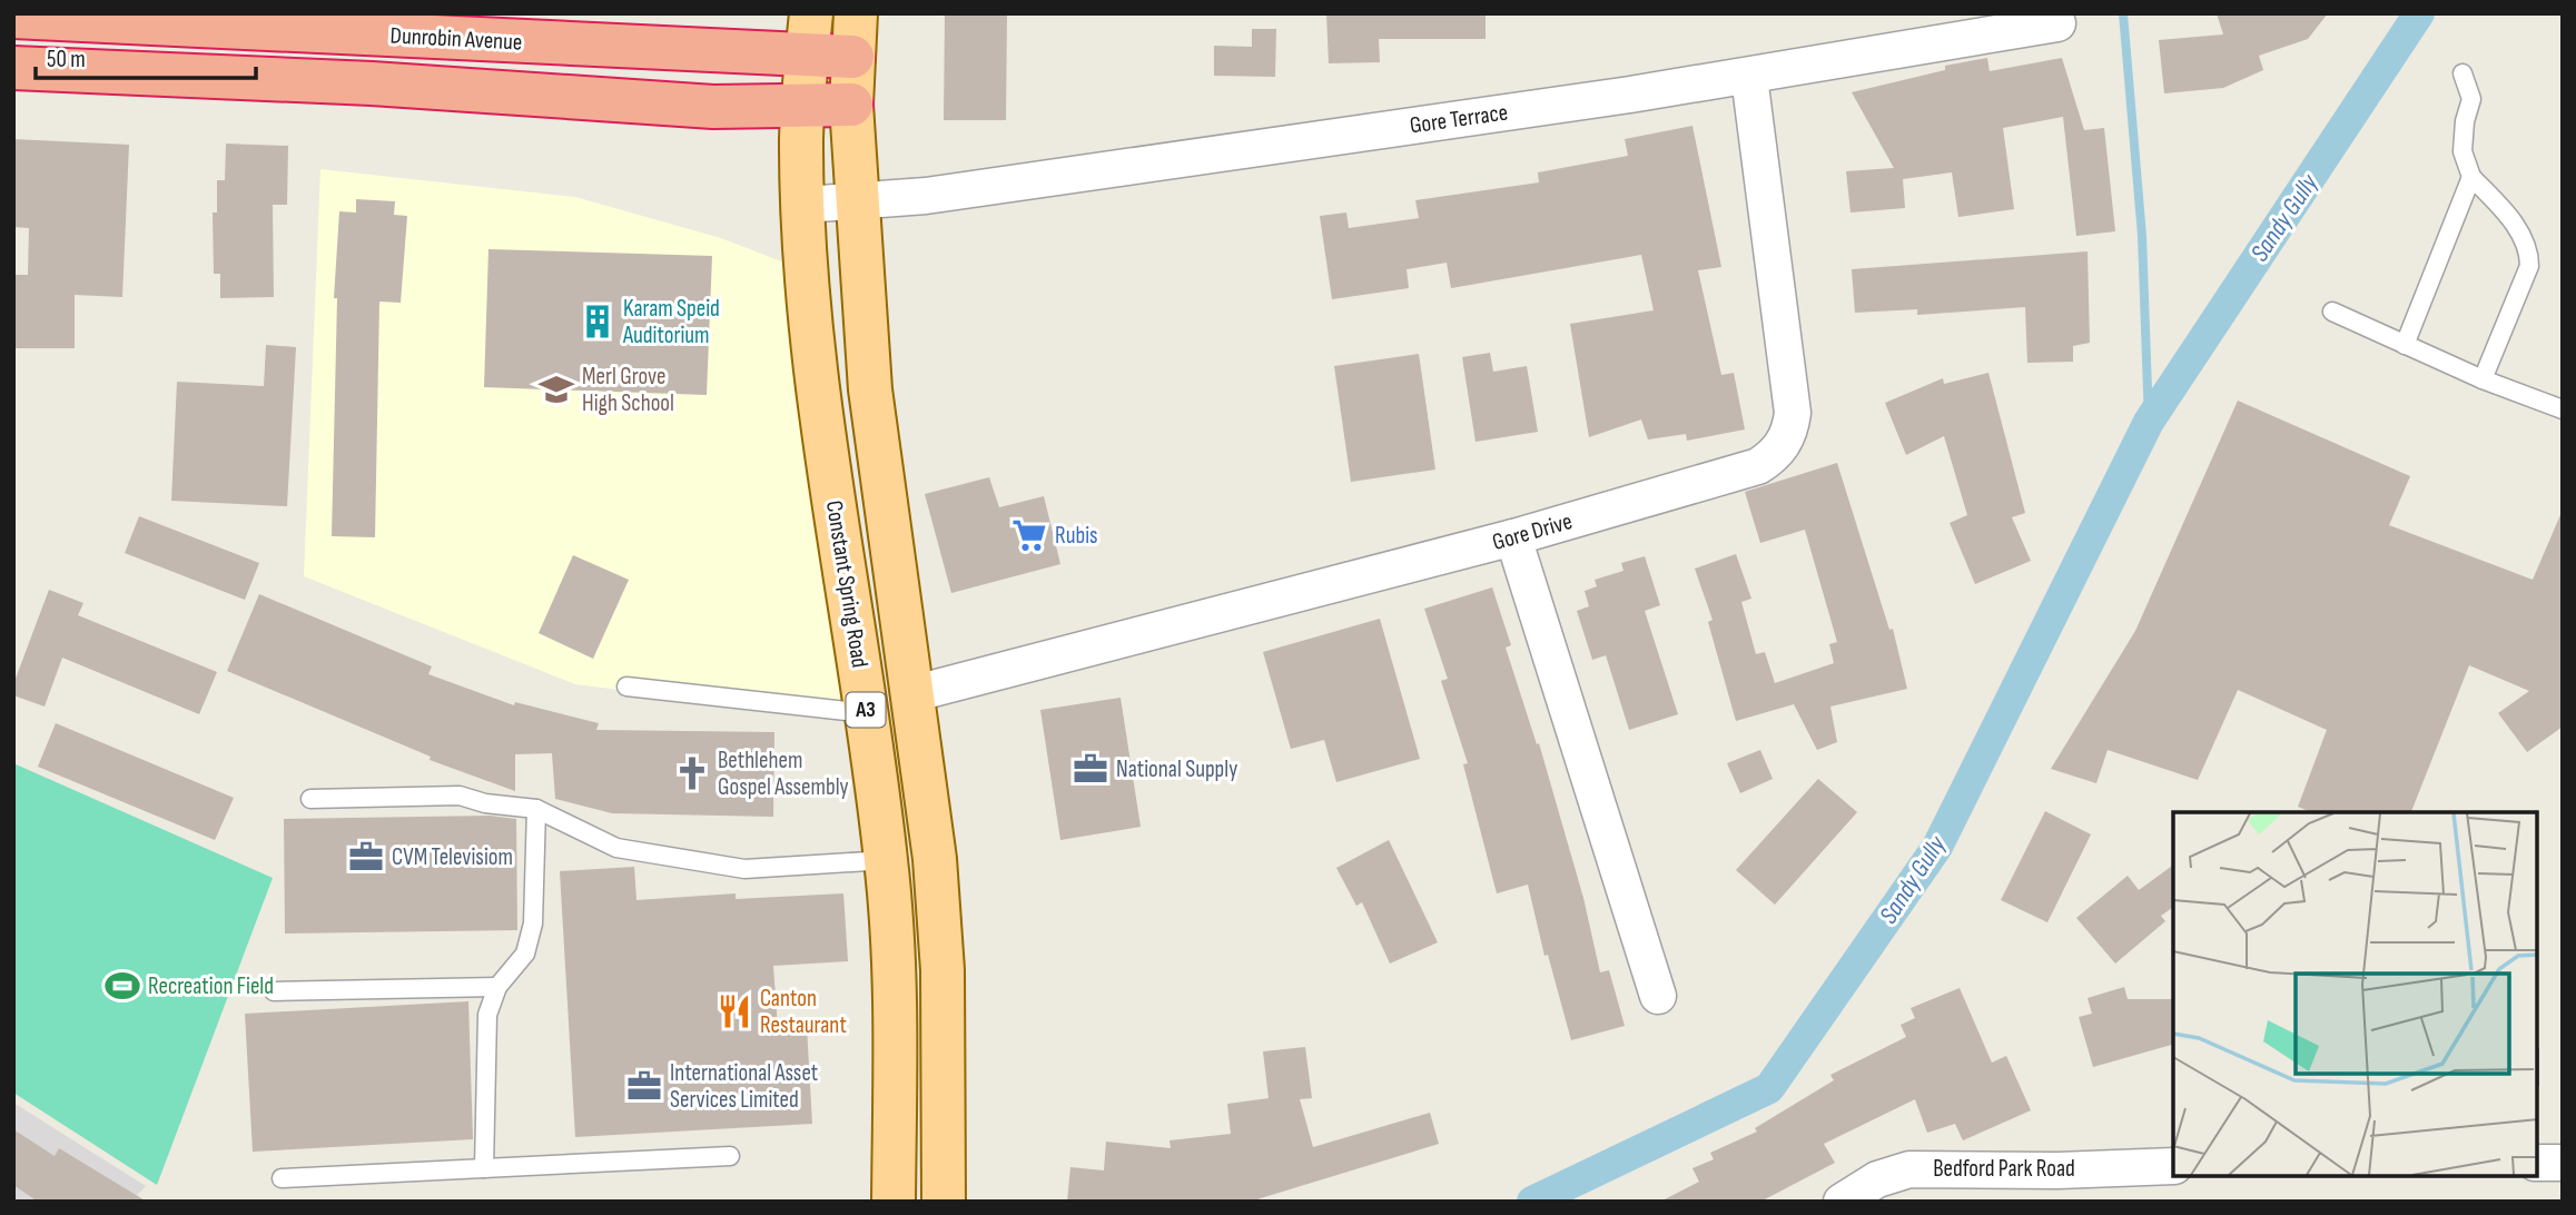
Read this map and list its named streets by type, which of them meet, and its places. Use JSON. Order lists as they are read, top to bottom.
{
  "streets": {
    "highway": ["Dunrobin Avenue"],
    "main road": ["Constant Spring Road", "A3"],
    "street": ["Gore Terrace", "Gore Drive", "Bedford Park Road"]
  },
  "crossings": [
    ["Dunrobin Avenue", "Constant Spring Road"],
    ["Gore Terrace", "Gore Drive"],
    ["Gore Terrace", "Constant Spring Road"],
    ["Gore Drive", "Constant Spring Road"]
  ],
  "water": ["Sandy Gully"],
  "places": {
    "building": ["Karam Speid Auditorium"],
    "school or university": ["Merl Grove High School"],
    "supermarket": ["Rubis"],
    "office": ["National Supply", "CVM Televisiom", "International Asset Services Limited"],
    "church": ["Bethlehem Gospel Assembly"],
    "sports": ["Recreation Field"],
    "restaurant": ["Canton Restaurant"]
  },
  "scale_bar": "50 m"
}
